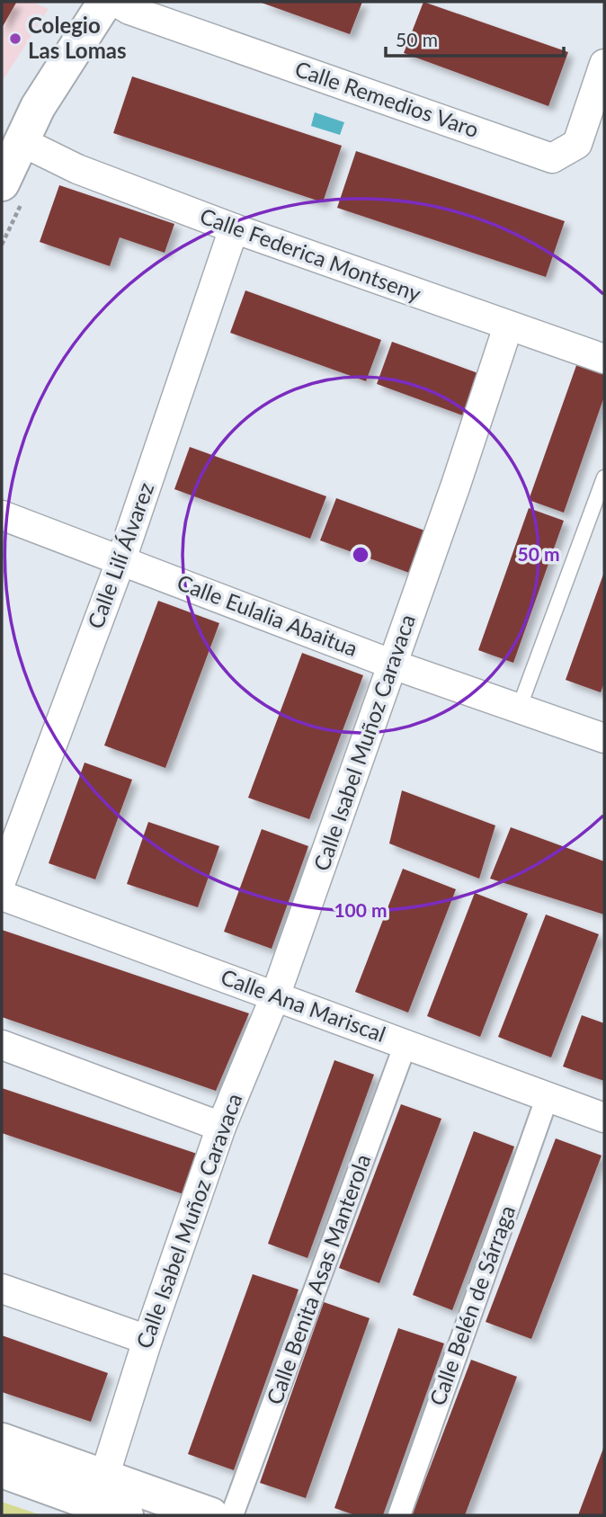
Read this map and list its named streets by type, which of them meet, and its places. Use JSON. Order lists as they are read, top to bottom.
{
  "streets": {
    "street": [
      "Calle Remedios Varo",
      "Calle Federica Montseny",
      "Calle Lilí Álvarez",
      "Calle Eulalia Abaitua",
      "Calle Isabel Muñoz Caravaca",
      "Calle Ana Mariscal",
      "Calle Benita Asas Manterola",
      "Calle Belén de Sárraga"
    ]
  },
  "crossings": [
    ["Calle Federica Montseny", "Calle Lilí Álvarez"],
    ["Calle Federica Montseny", "Calle Isabel Muñoz Caravaca"],
    ["Calle Lilí Álvarez", "Calle Eulalia Abaitua"],
    ["Calle Eulalia Abaitua", "Calle Isabel Muñoz Caravaca"],
    ["Calle Isabel Muñoz Caravaca", "Calle Ana Mariscal"],
    ["Calle Ana Mariscal", "Calle Benita Asas Manterola"],
    ["Calle Ana Mariscal", "Calle Belén de Sárraga"]
  ],
  "places": ["Colegio Las Lomas"],
  "scale_bar": "50 m",
  "rings": ["50 m", "100 m"]
}
